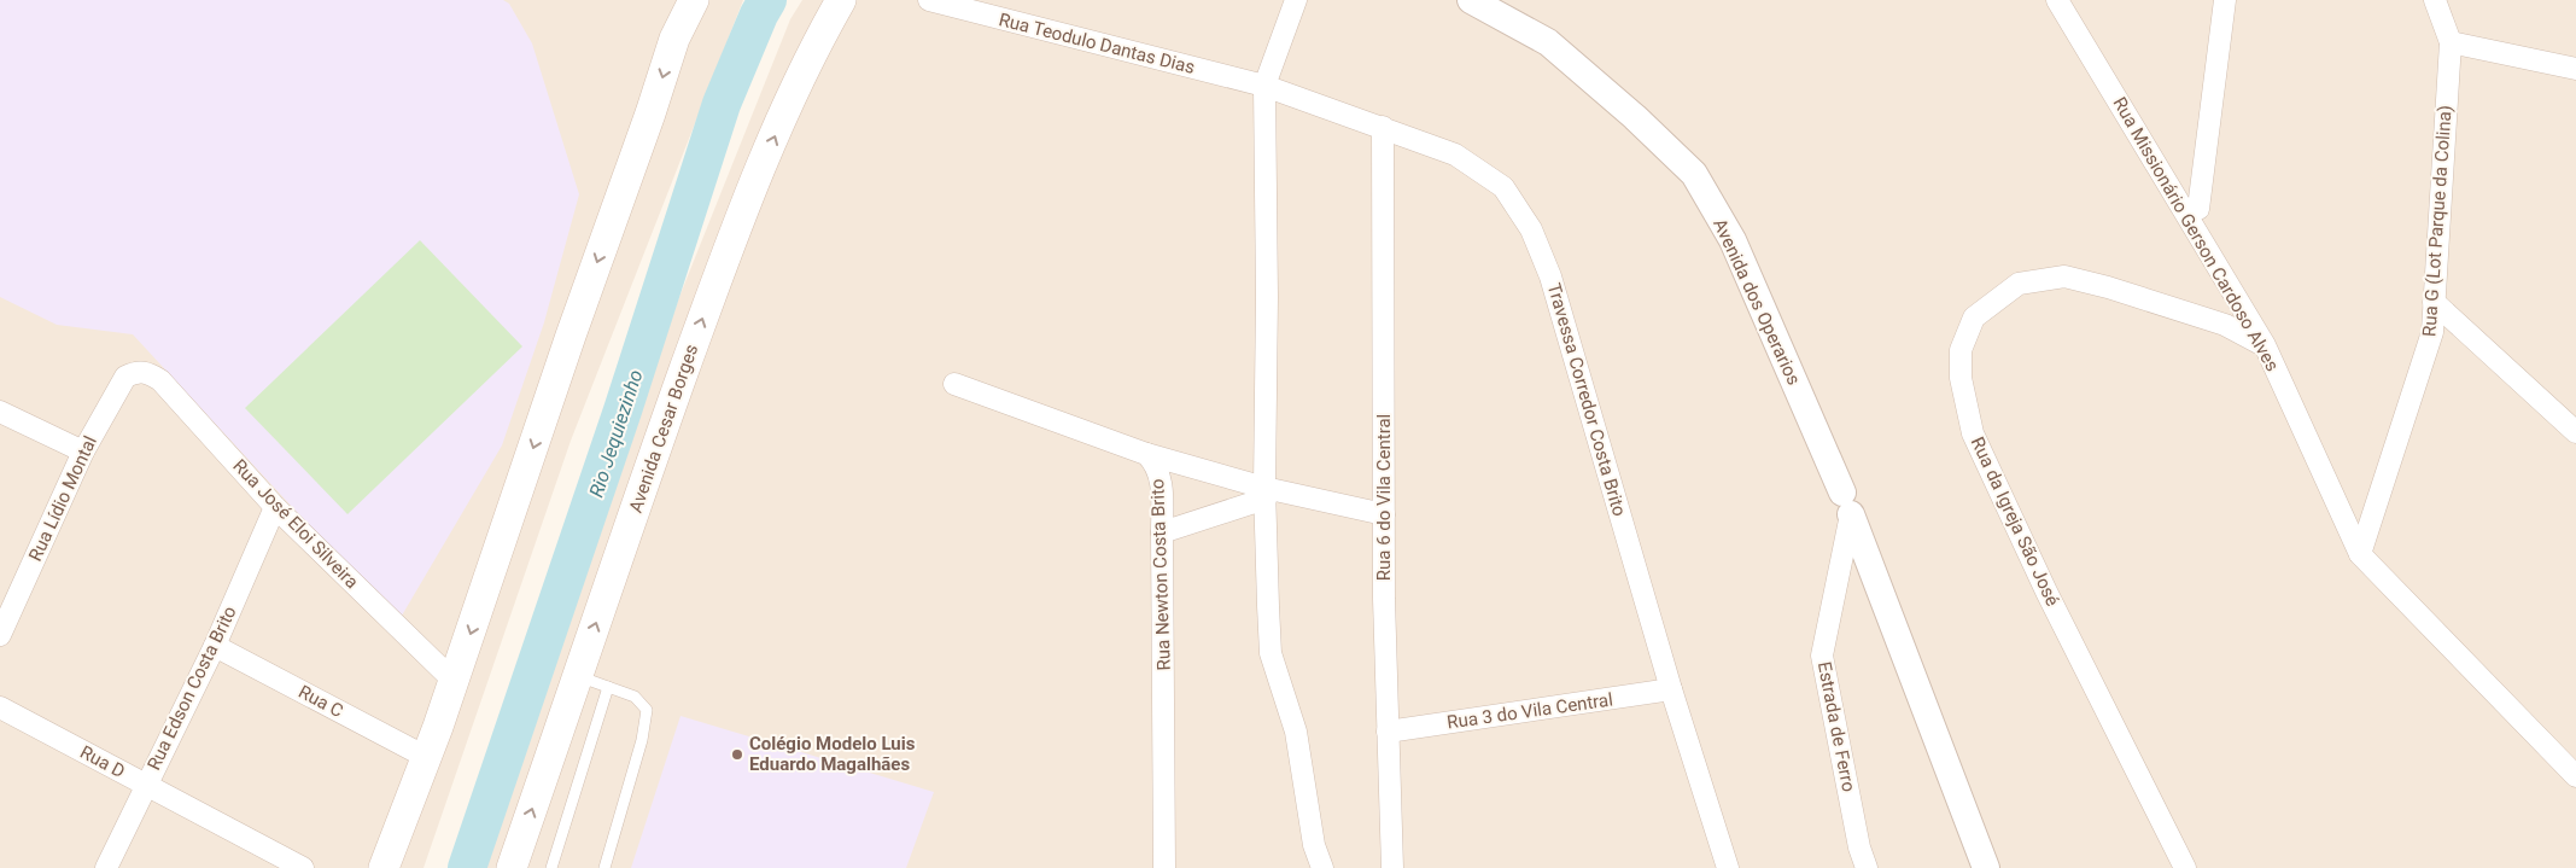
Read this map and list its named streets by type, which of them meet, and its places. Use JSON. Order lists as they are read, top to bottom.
{
  "streets": {
    "main road": ["Avenida Cesar Borges"],
    "street": [
      "Rua Teodulo Dantas Dias",
      "Rua G (Lot Parque da Colina)",
      "Rua Missionário Gerson Cardoso Alves",
      "Avenida dos Operarios",
      "Travessa Corredor Costa Brito",
      "Rua 6 do Vila Central",
      "Rua Lídio Montal",
      "Rua da Igreja São José",
      "Rua José Eloi Silveira",
      "Rua Newton Costa Brito",
      "Rua Edson Costa Brito",
      "Rua C",
      "Rua 3 do Vila Central",
      "Estrada de Ferro",
      "Rua D"
    ]
  },
  "crossings": [
    ["Rua Teodulo Dantas Dias", "Travessa Corredor Costa Brito"],
    ["Rua G (Lot Parque da Colina)", "Rua Missionário Gerson Cardoso Alves"],
    ["Rua Missionário Gerson Cardoso Alves", "Rua da Igreja São José"],
    ["Avenida dos Operarios", "Estrada de Ferro"],
    ["Travessa Corredor Costa Brito", "Rua 6 do Vila Central"],
    ["Travessa Corredor Costa Brito", "Rua 3 do Vila Central"],
    ["Rua 6 do Vila Central", "Rua 3 do Vila Central"],
    ["Rua Lídio Montal", "Rua José Eloi Silveira"],
    ["Rua José Eloi Silveira", "Rua Edson Costa Brito"],
    ["Rua Edson Costa Brito", "Rua C"],
    ["Rua Edson Costa Brito", "Rua D"]
  ],
  "water": ["Rio Jequiezinho"],
  "places": ["Colégio Modelo Luis Eduardo Magalhães"]
}
